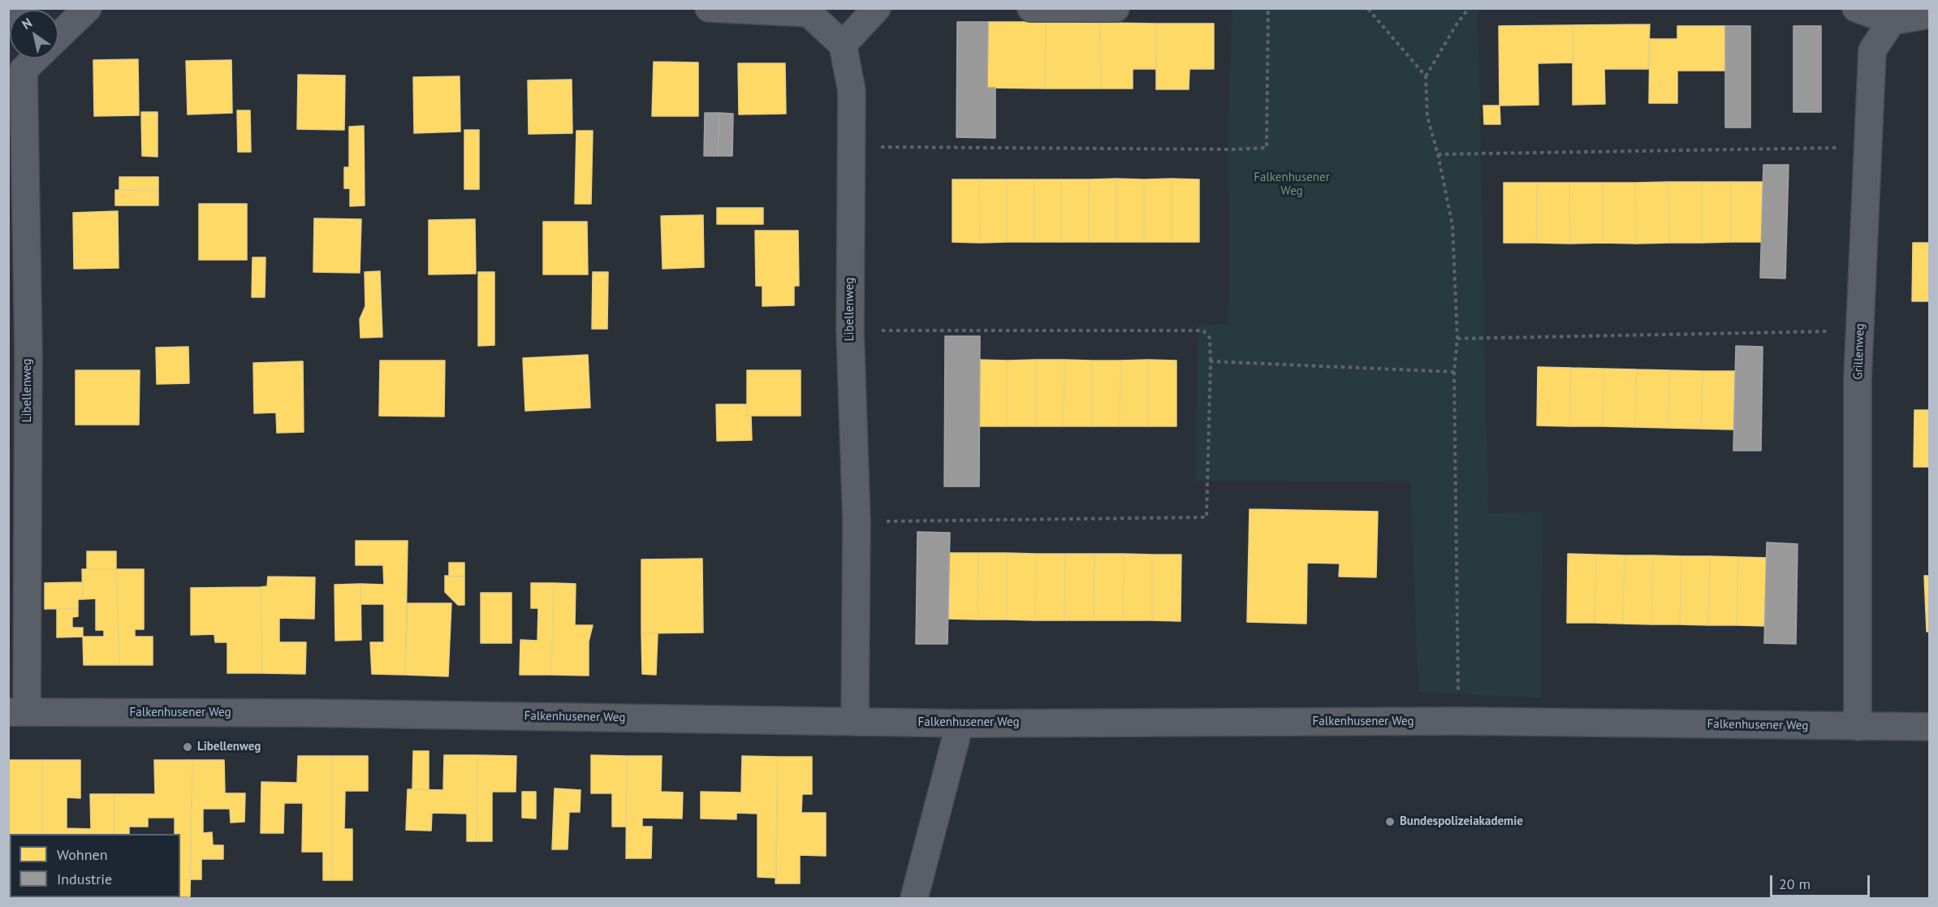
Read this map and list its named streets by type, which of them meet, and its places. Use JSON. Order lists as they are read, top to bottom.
{
  "streets": {
    "street": ["Libellenweg", "Grillenweg", "Falkenhusener Weg"]
  },
  "crossings": [
    ["Libellenweg", "Falkenhusener Weg"],
    ["Grillenweg", "Falkenhusener Weg"]
  ],
  "parks": ["Falkenhusener Weg"],
  "places": ["Libellenweg", "Bundespolizeiakademie"],
  "legend": ["Wohnen", "Industrie"],
  "scale_bar": "20 m",
  "north": "top left"
}
